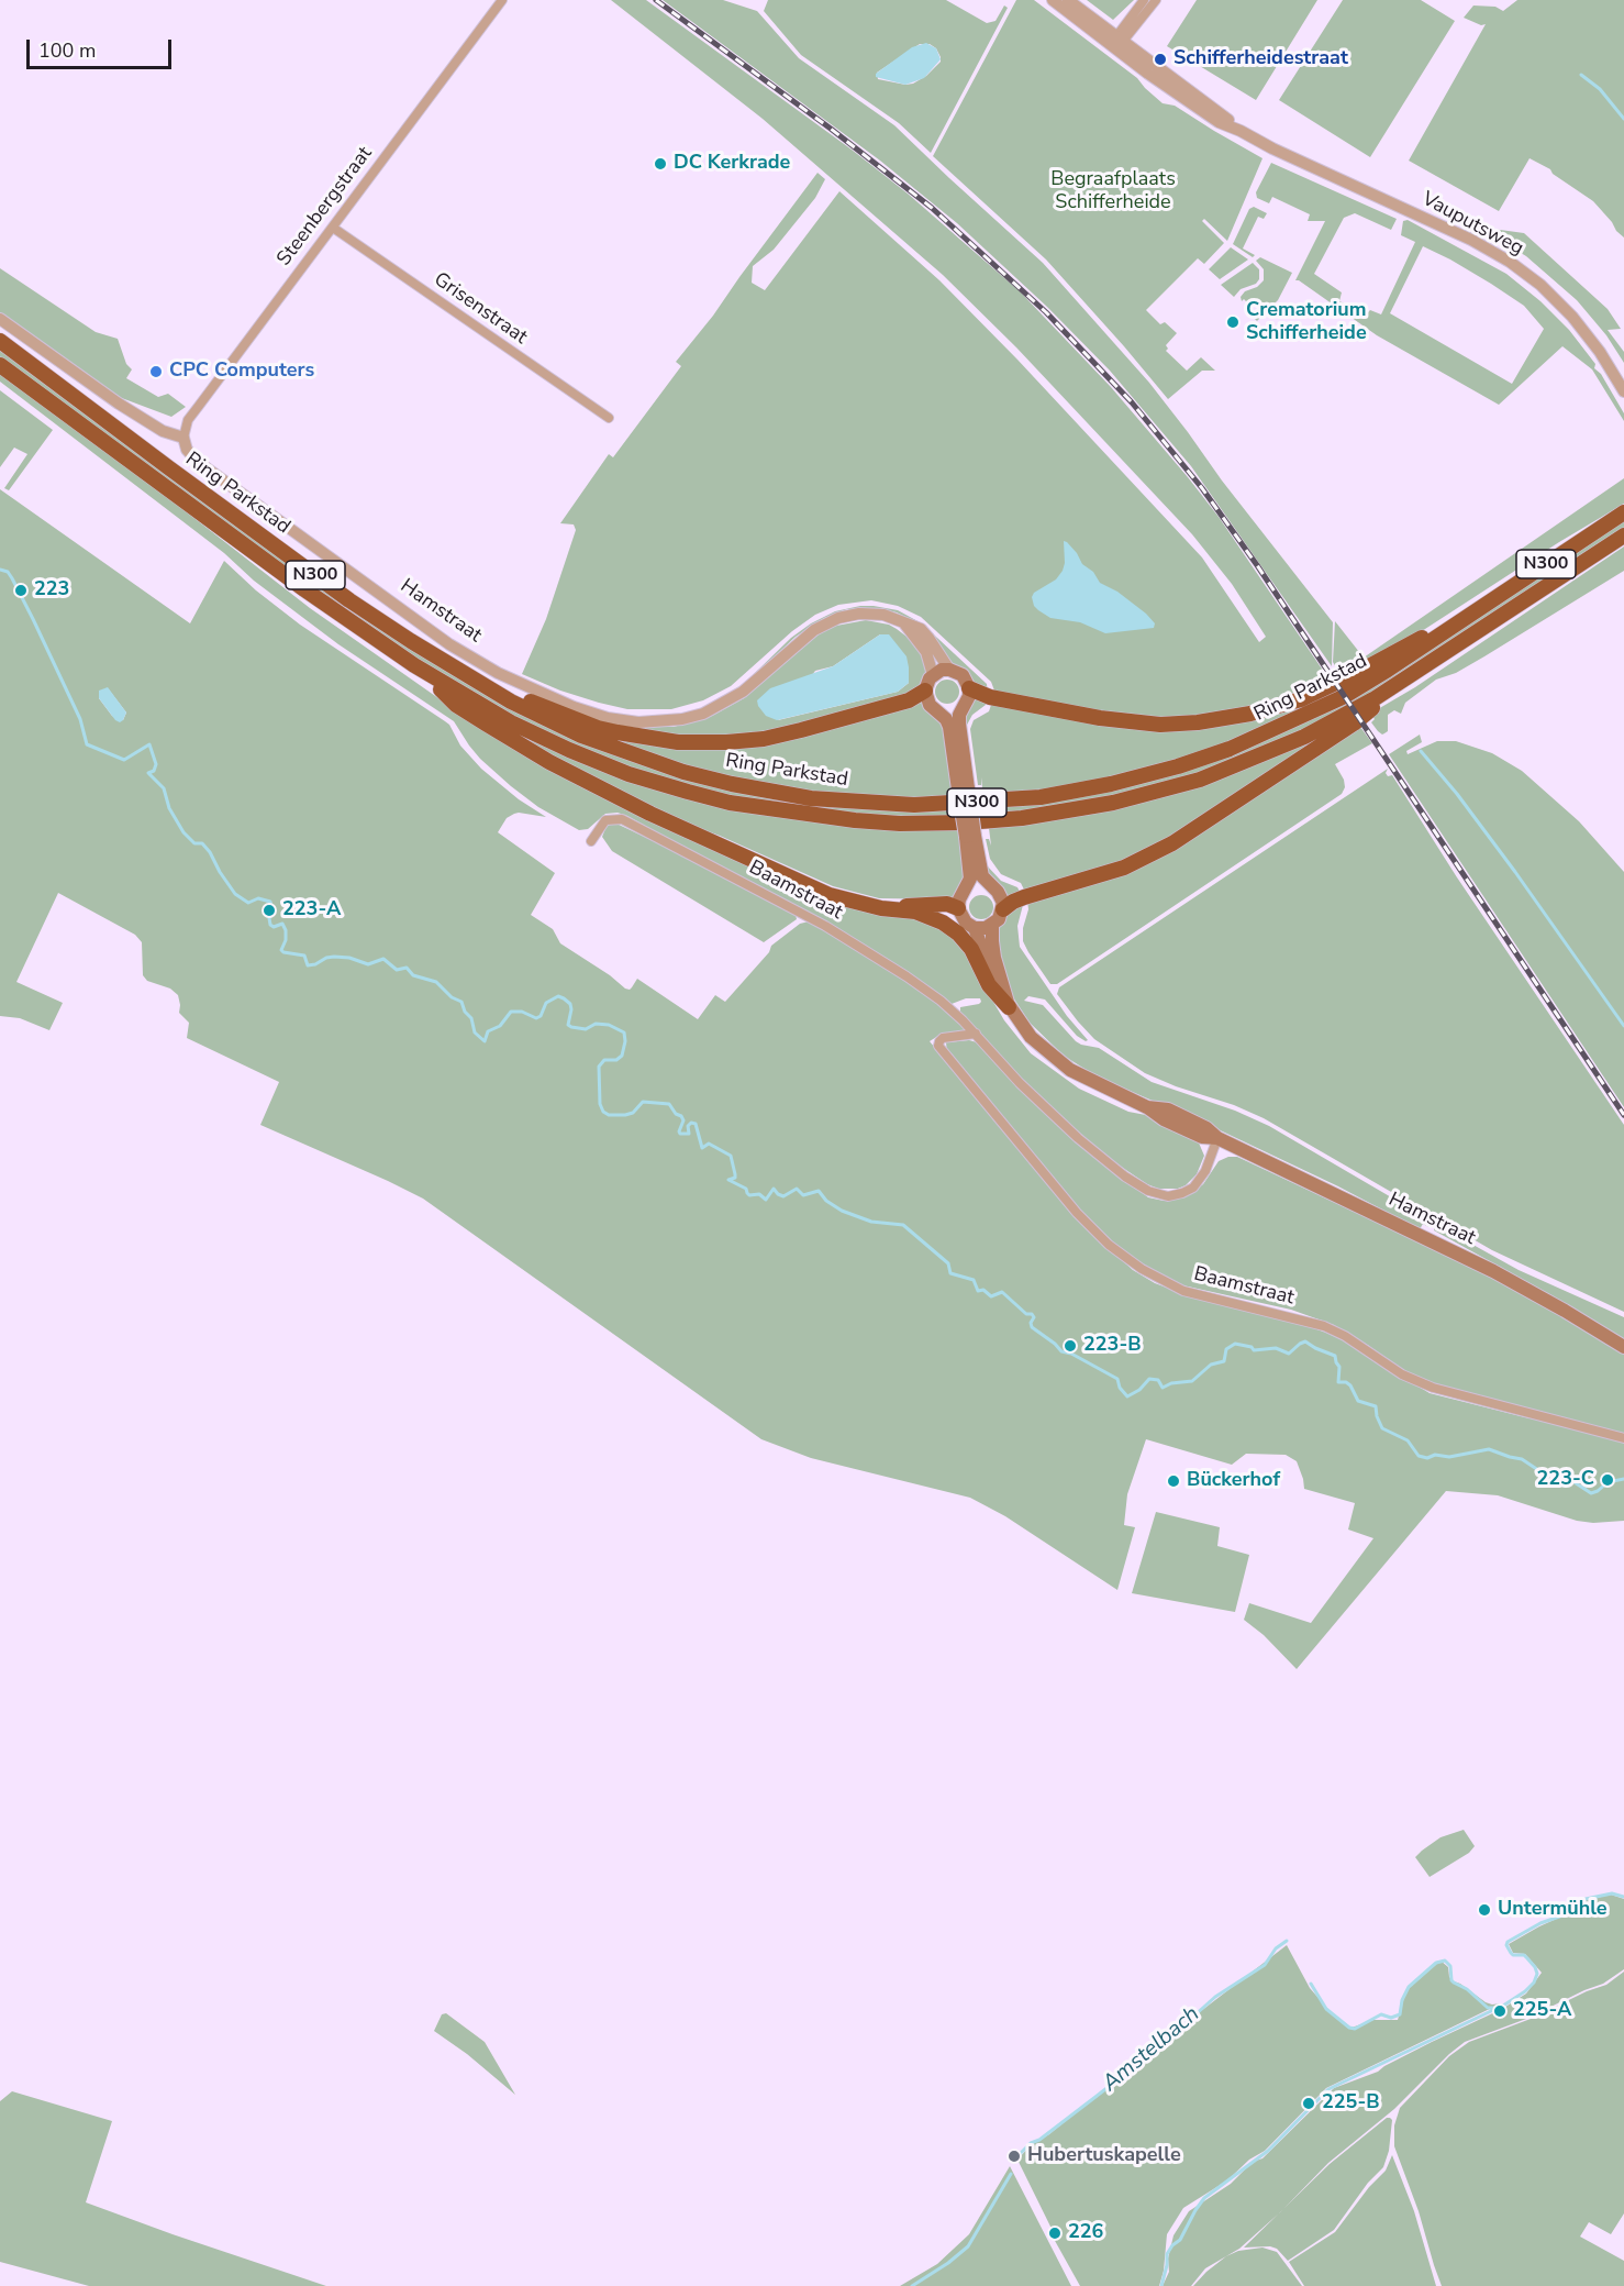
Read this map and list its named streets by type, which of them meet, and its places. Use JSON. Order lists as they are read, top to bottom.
{
  "streets": {
    "highway": ["Ring Parkstad", "N300"],
    "main road": ["Hamstraat"],
    "street": [
      "Steenbergstraat",
      "Vauputsweg",
      "Grisenstraat",
      "Baamstraat"
    ]
  },
  "crossings": [
    ["Steenbergstraat", "Grisenstraat"],
    ["Steenbergstraat", "Hamstraat"],
    ["Ring Parkstad", "N300"],
    ["N300", "Hamstraat"],
    ["Hamstraat", "Baamstraat"]
  ],
  "water": ["Amstelbach"],
  "parks": ["Begraafplaats Schifferheide"],
  "places": [
    "Schifferheidestraat",
    "DC Kerkrade",
    "Crematorium Schifferheide",
    "CPC Computers",
    "223",
    "223-A",
    "223-B",
    "223-C",
    "Bückerhof",
    "Untermühle",
    "225-A",
    "225-B",
    "Hubertuskapelle",
    "226"
  ],
  "scale_bar": "100 m"
}
